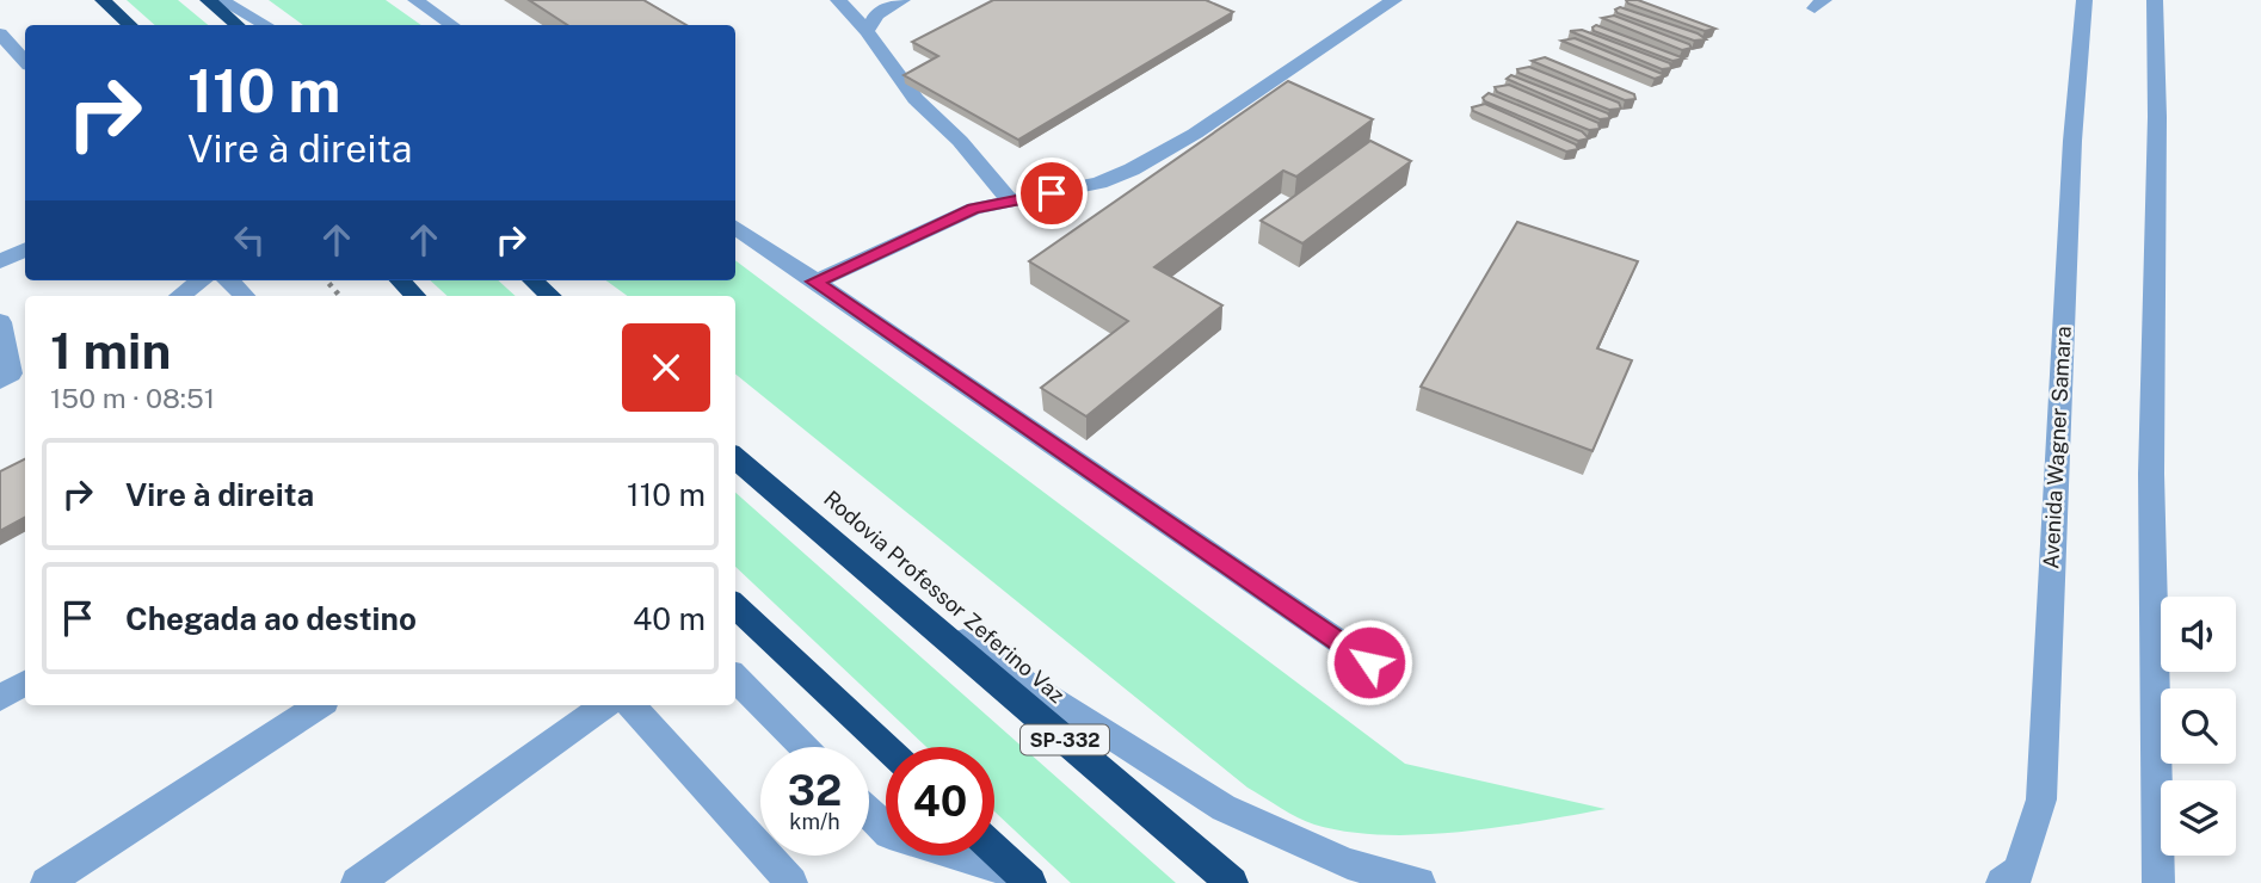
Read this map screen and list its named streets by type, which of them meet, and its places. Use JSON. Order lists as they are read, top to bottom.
{
  "streets": {
    "highway": ["Rodovia Professor Zeferino Vaz", "SP-332"],
    "street": ["Avenida Wagner Samara"]
  },
  "page": {
    "turn": ["110 m", "Vire à direita"],
    "heading": ["1 min", "150 m · 08:51"],
    "list": [
      {
        "name": "Vire à direita",
        "value": "110 m"
      },
      {
        "name": "Chegada ao destino",
        "value": "40 m"
      }
    ],
    "speed": "32 km/h",
    "limit": "40"
  }
}
